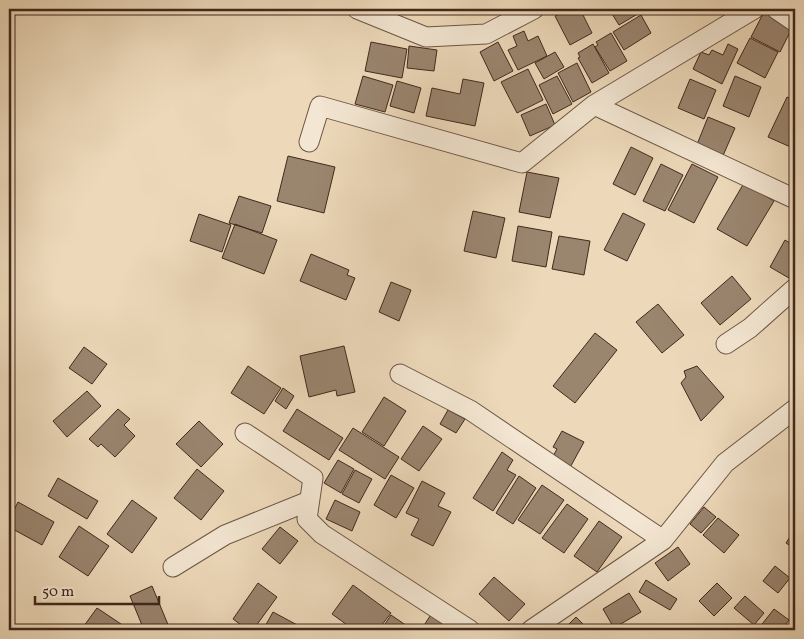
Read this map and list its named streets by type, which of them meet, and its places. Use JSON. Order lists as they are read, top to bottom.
{
  "scale_bar": "50 m"
}
